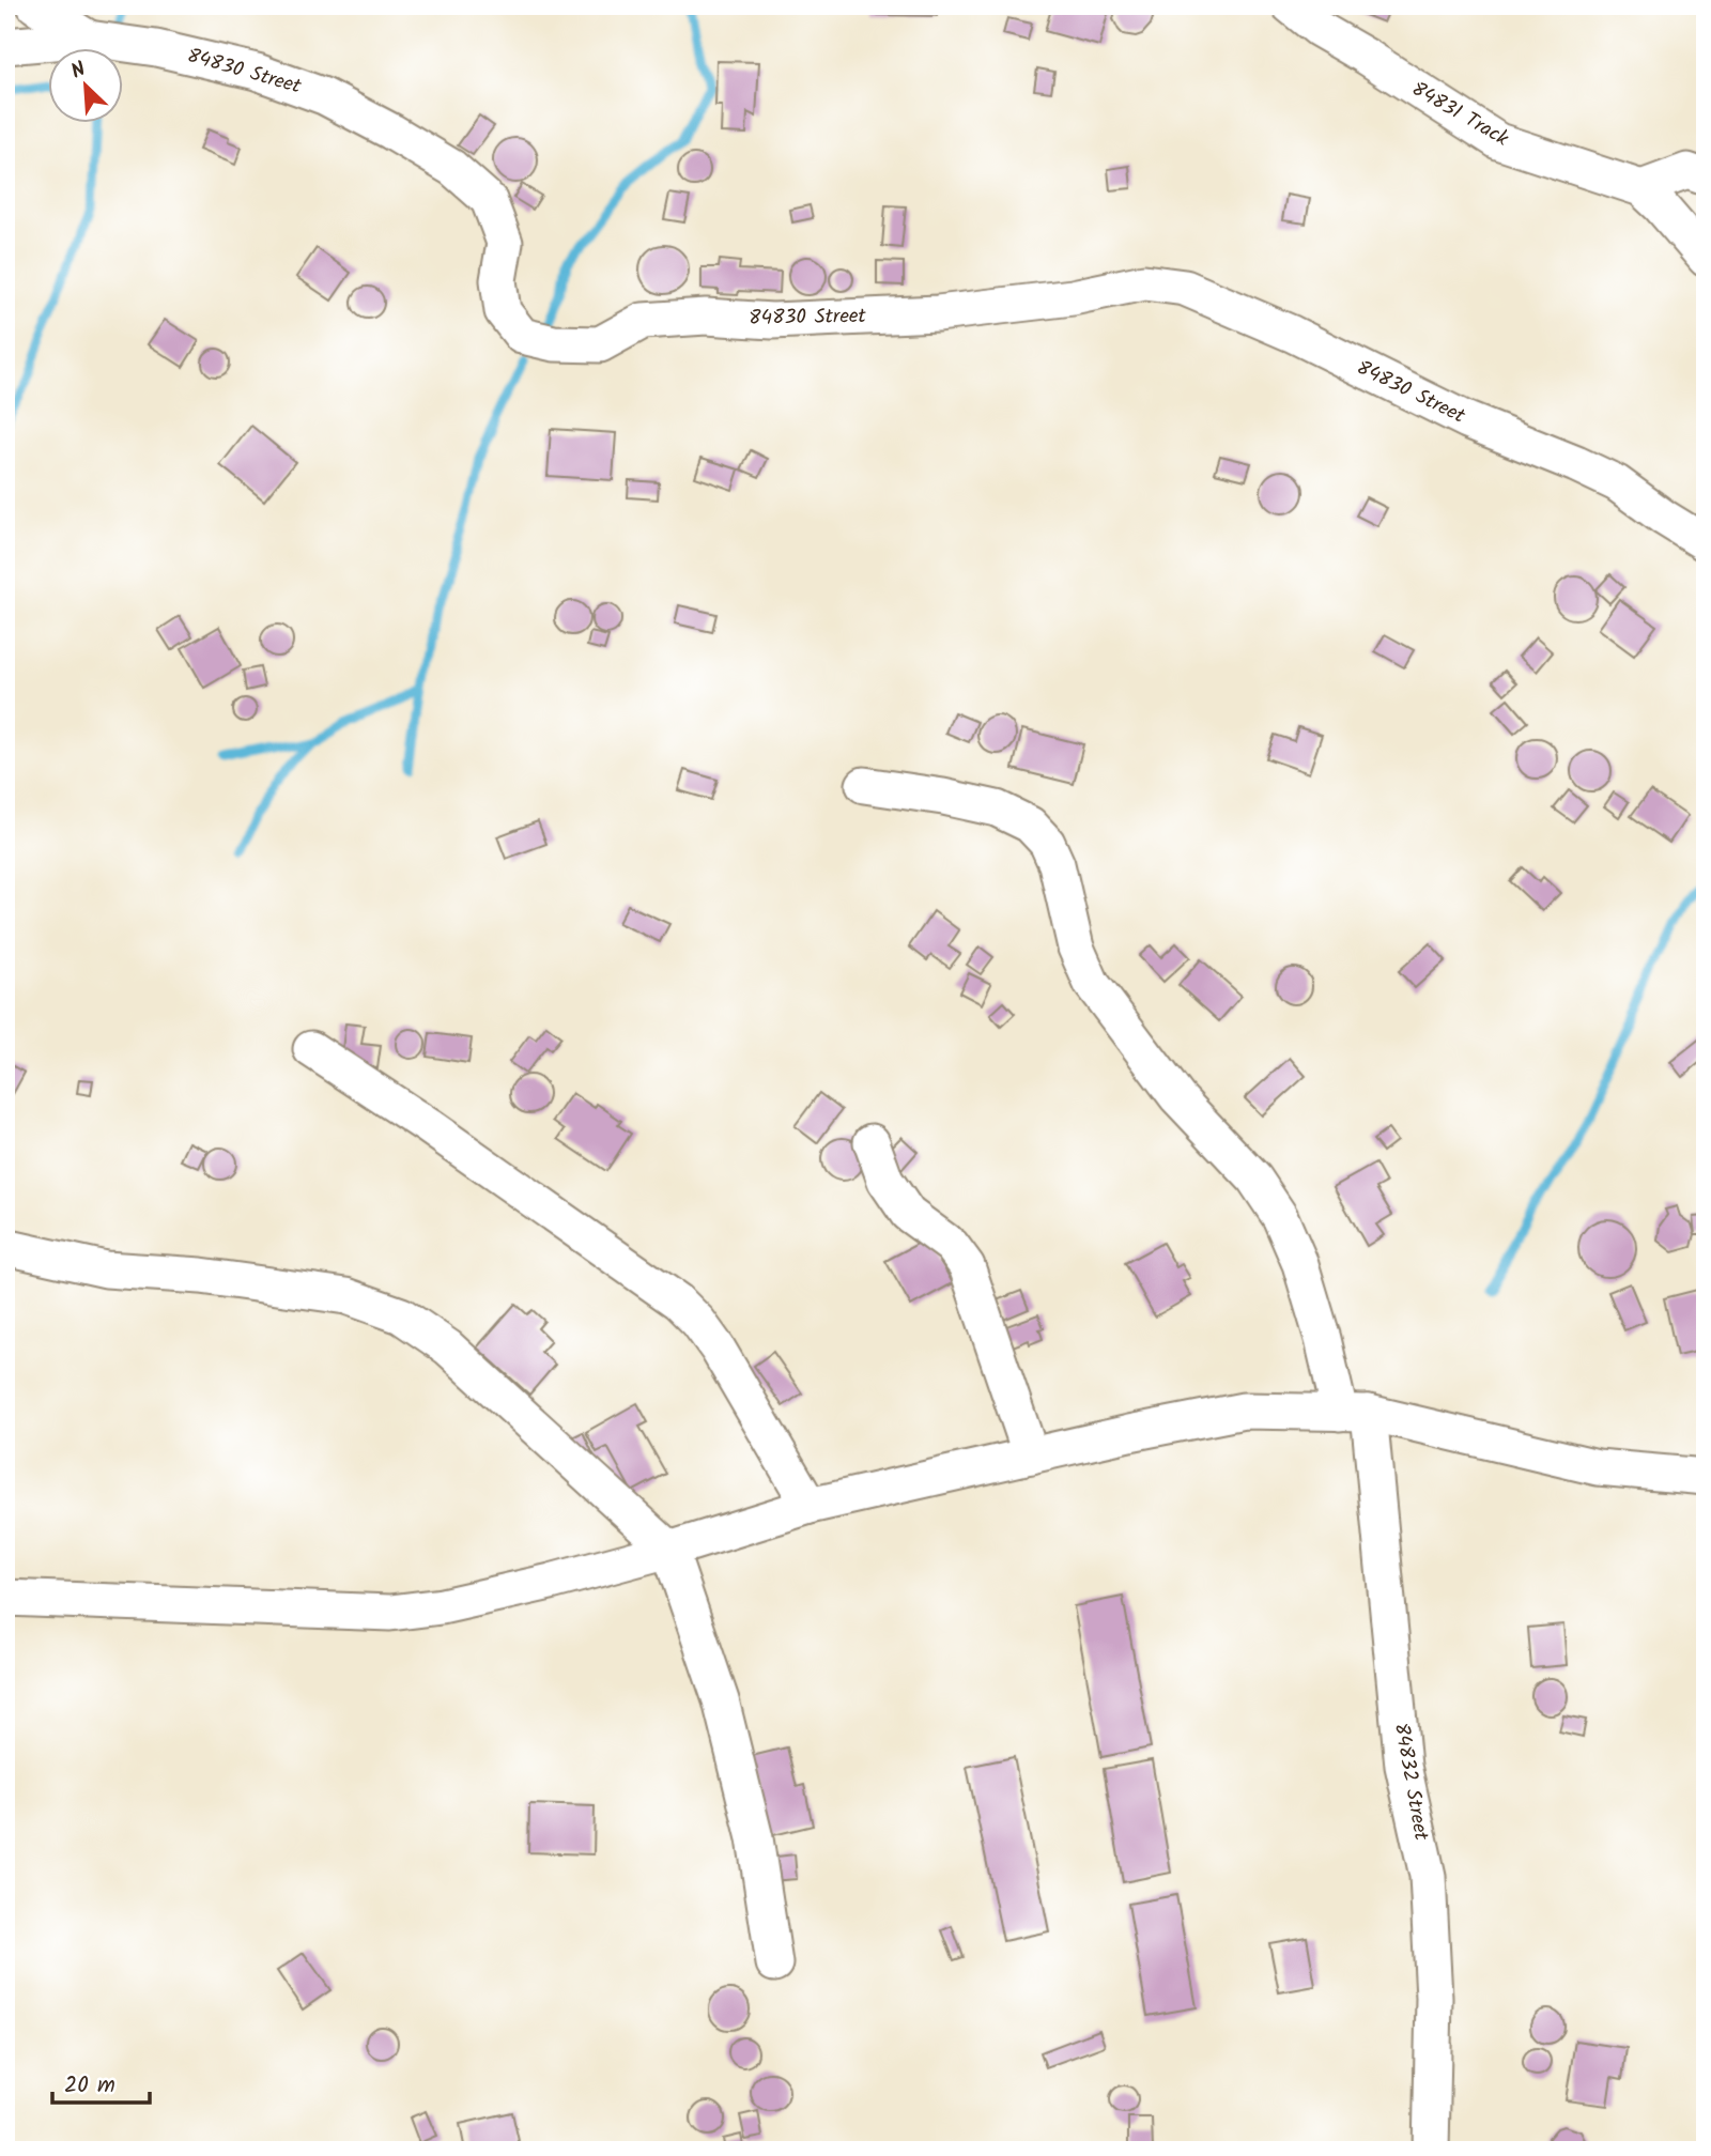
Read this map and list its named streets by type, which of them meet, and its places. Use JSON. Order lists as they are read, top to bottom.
{
  "streets": {
    "street": ["84830 Street", "84831 Track", "84832 Street"]
  },
  "scale_bar": "20 m",
  "north": "top left"
}
